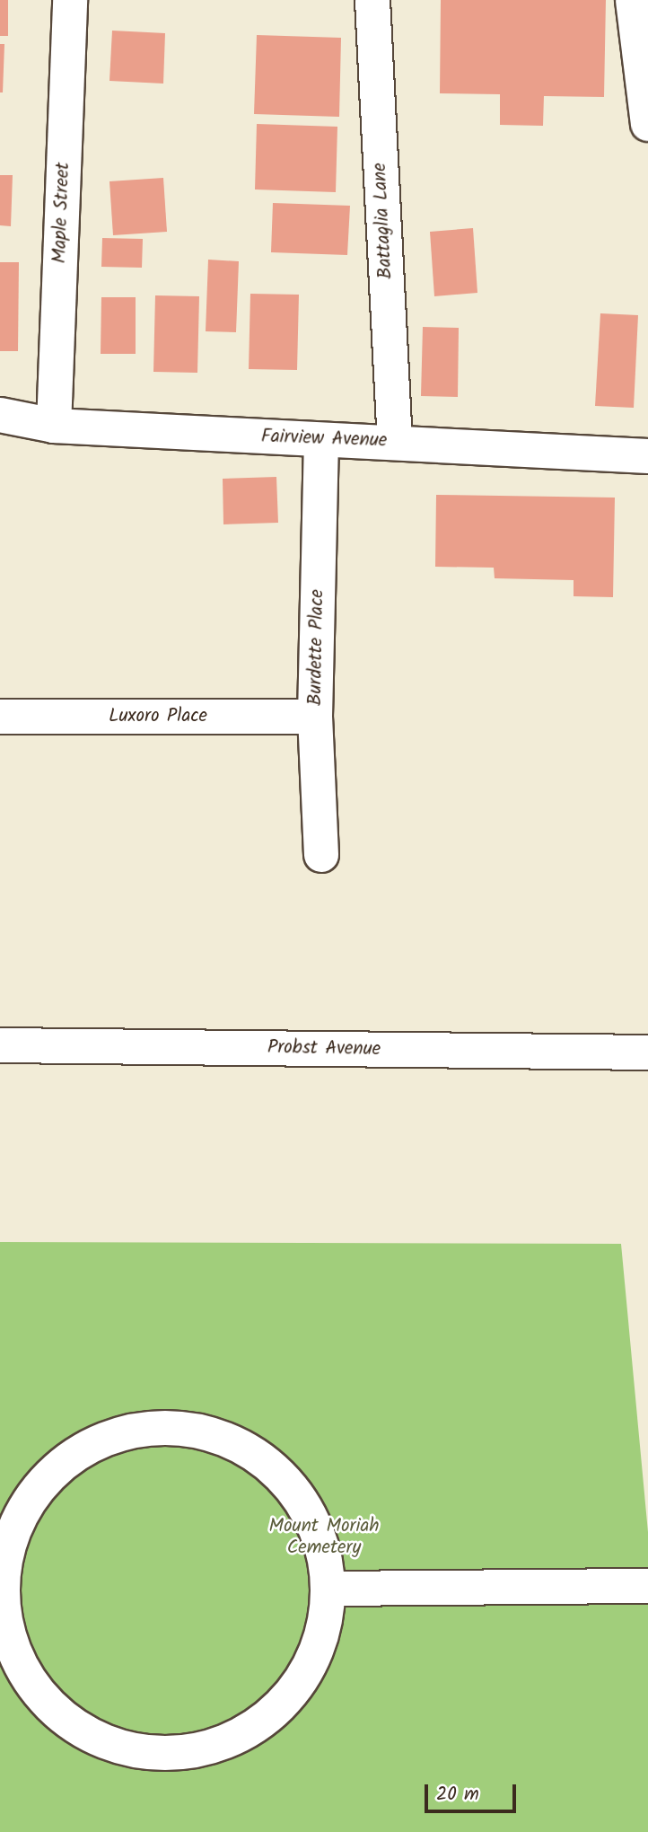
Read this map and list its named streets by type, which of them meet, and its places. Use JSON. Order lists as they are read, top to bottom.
{
  "streets": {
    "street": [
      "Maple Street",
      "Battaglia Lane",
      "Fairview Avenue",
      "Burdette Place",
      "Luxoro Place",
      "Probst Avenue"
    ]
  },
  "crossings": [
    ["Maple Street", "Fairview Avenue"],
    ["Battaglia Lane", "Fairview Avenue"],
    ["Fairview Avenue", "Burdette Place"],
    ["Burdette Place", "Luxoro Place"]
  ],
  "parks": ["Mount Moriah Cemetery"],
  "scale_bar": "20 m"
}
